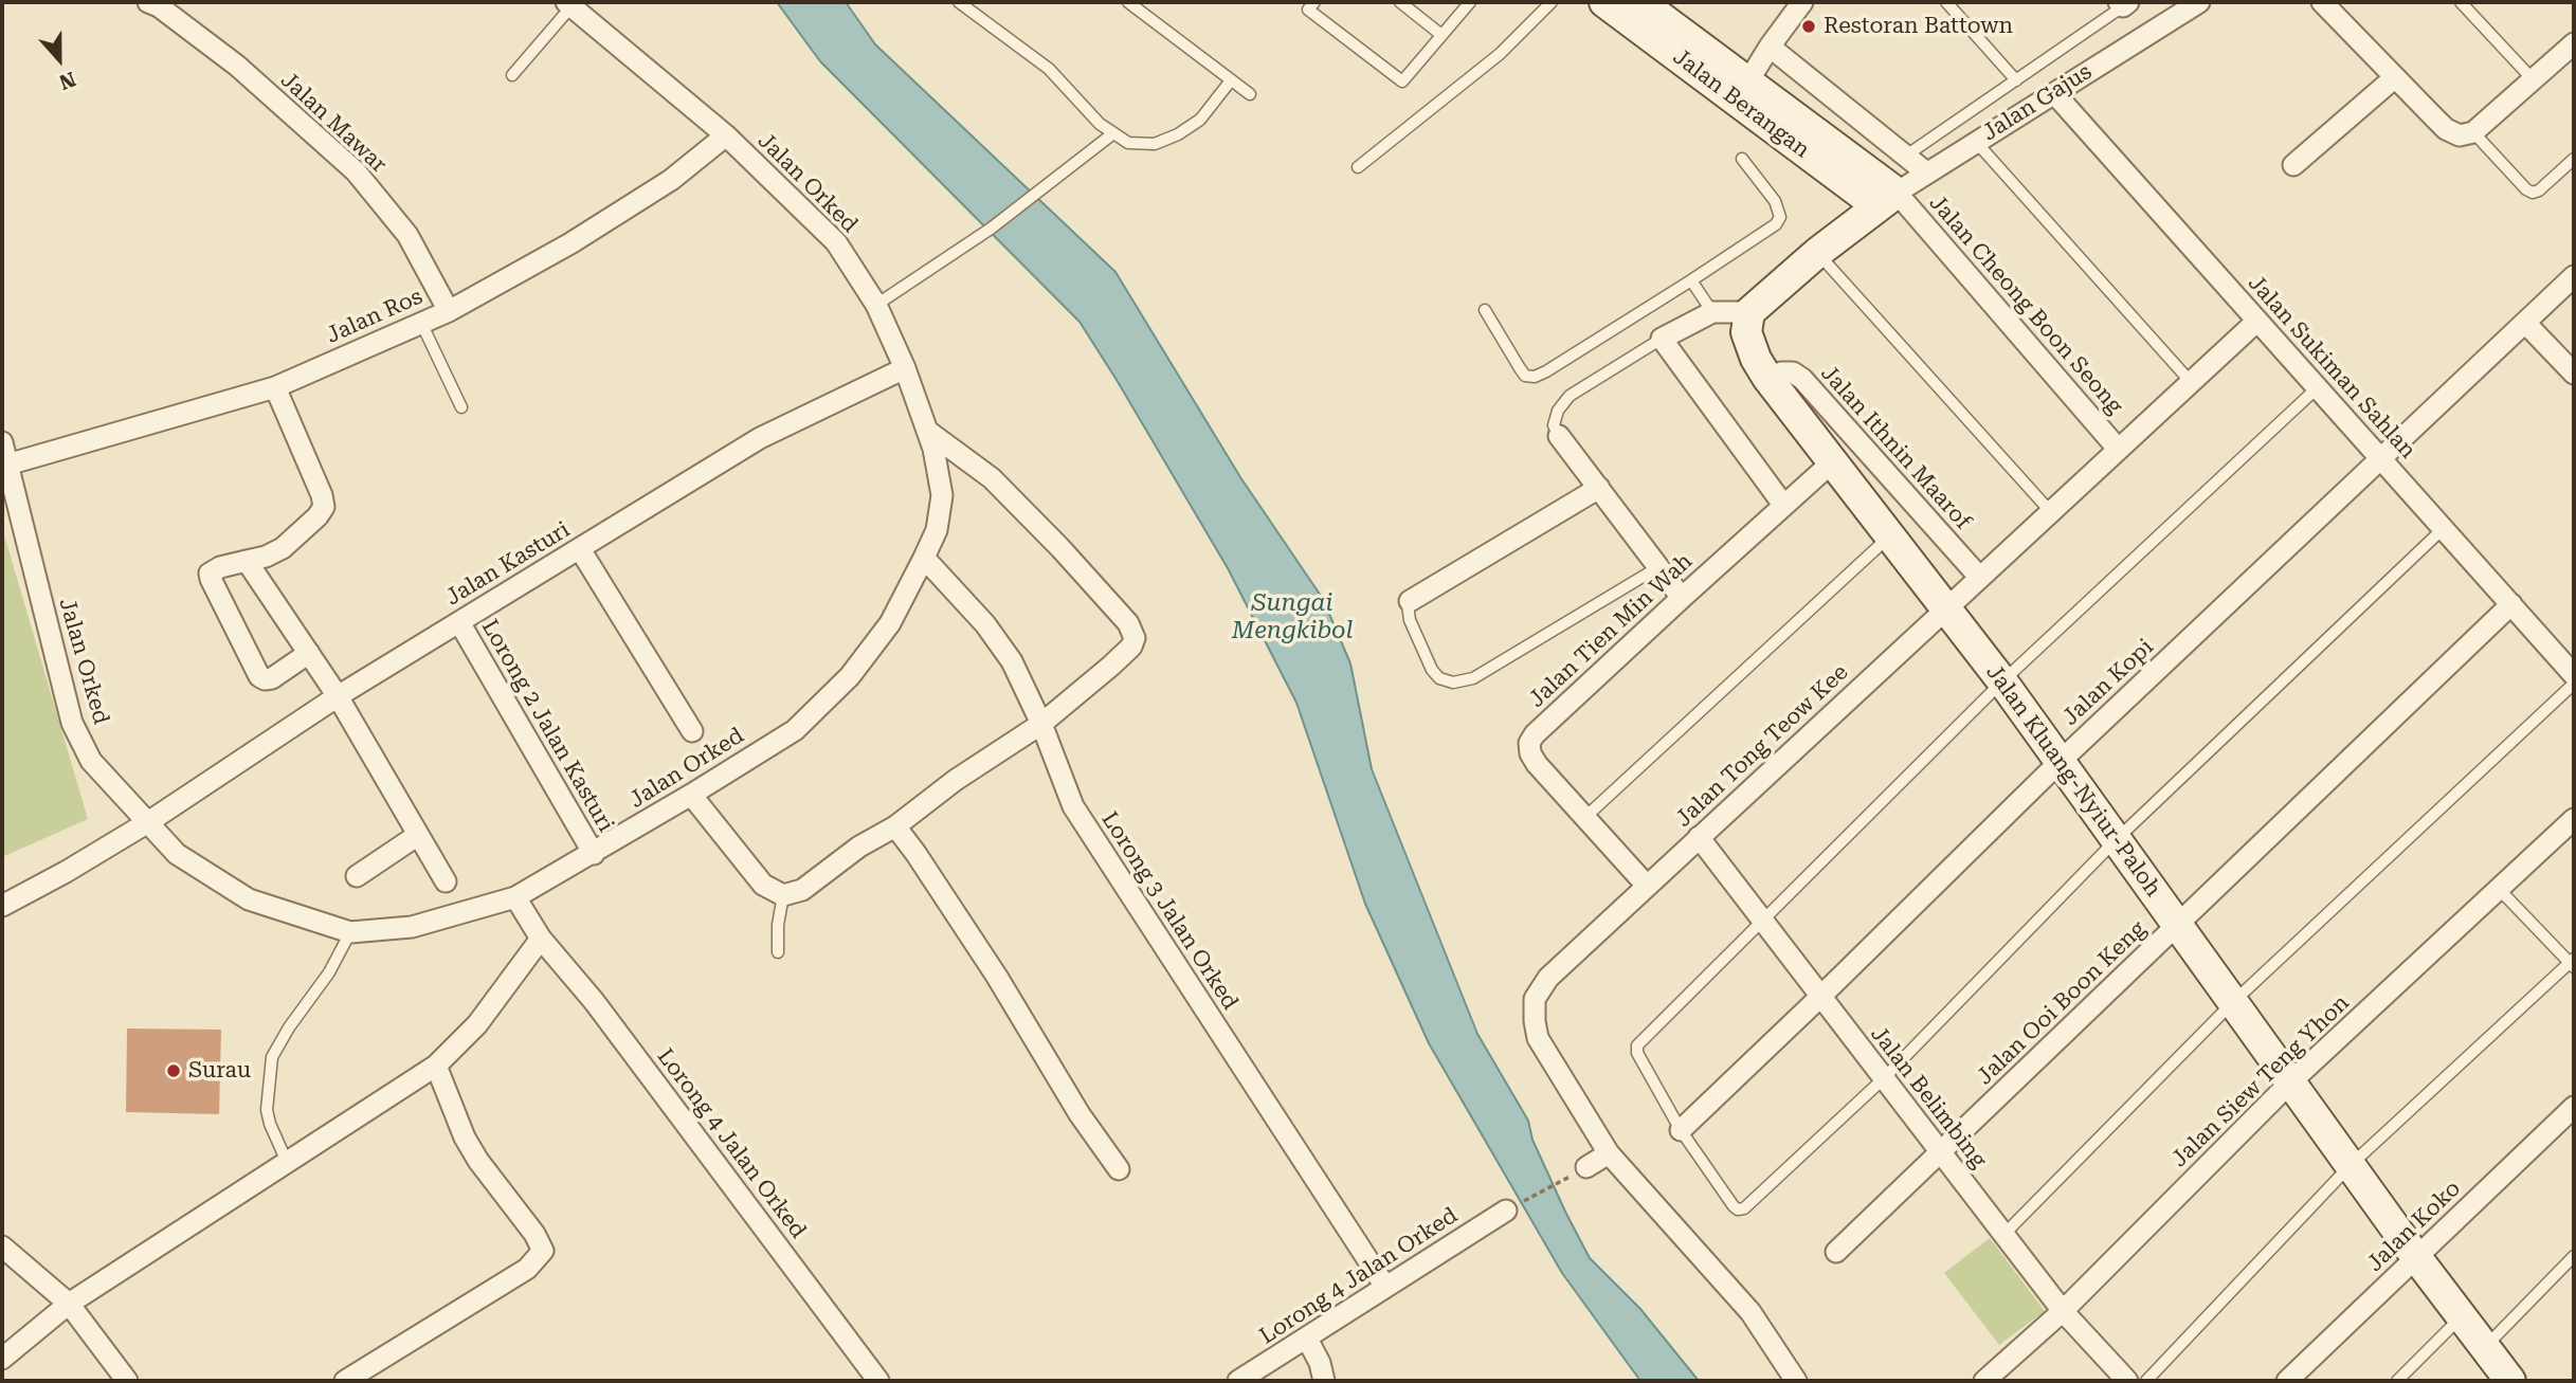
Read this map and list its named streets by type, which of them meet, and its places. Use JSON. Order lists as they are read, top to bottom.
{
  "streets": {
    "street": [
      "Jalan Gajus",
      "Jalan Berangan",
      "Jalan Mawar",
      "Jalan Orked",
      "Jalan Cheong Boon Seong",
      "Jalan Ros",
      "Jalan Sukiman Sahlan",
      "Jalan Ithnin Maarof",
      "Jalan Kasturi",
      "Jalan Tien Min Wah",
      "Jalan Kopi",
      "Lorong 2 Jalan Kasturi",
      "Jalan Tong Teow Kee",
      "Jalan Kluang-Nyiur-Paloh",
      "Lorong 3 Jalan Orked",
      "Jalan Ooi Boon Keng",
      "Jalan Siew Teng Yhon",
      "Jalan Belimbing",
      "Lorong 4 Jalan Orked",
      "Jalan Koko"
    ]
  },
  "crossings": [
    ["Jalan Gajus", "Jalan Berangan"],
    ["Jalan Gajus", "Jalan Cheong Boon Seong"],
    ["Jalan Gajus", "Jalan Sukiman Sahlan"],
    ["Jalan Berangan", "Jalan Cheong Boon Seong"],
    ["Jalan Mawar", "Jalan Ros"],
    ["Jalan Orked", "Jalan Ros"],
    ["Jalan Orked", "Jalan Kasturi"],
    ["Jalan Orked", "Lorong 2 Jalan Kasturi"],
    ["Jalan Orked", "Lorong 3 Jalan Orked"],
    ["Jalan Orked", "Lorong 4 Jalan Orked"],
    ["Jalan Cheong Boon Seong", "Jalan Tong Teow Kee"],
    ["Jalan Sukiman Sahlan", "Jalan Kopi"],
    ["Jalan Sukiman Sahlan", "Jalan Tong Teow Kee"],
    ["Jalan Sukiman Sahlan", "Jalan Ooi Boon Keng"],
    ["Jalan Ithnin Maarof", "Jalan Tong Teow Kee"],
    ["Jalan Ithnin Maarof", "Jalan Kluang-Nyiur-Paloh"],
    ["Jalan Kasturi", "Lorong 2 Jalan Kasturi"],
    ["Jalan Tien Min Wah", "Jalan Tong Teow Kee"],
    ["Jalan Tien Min Wah", "Jalan Kluang-Nyiur-Paloh"],
    ["Jalan Kopi", "Jalan Kluang-Nyiur-Paloh"],
    ["Jalan Kopi", "Jalan Belimbing"],
    ["Jalan Tong Teow Kee", "Jalan Kluang-Nyiur-Paloh"],
    ["Jalan Tong Teow Kee", "Jalan Belimbing"],
    ["Jalan Kluang-Nyiur-Paloh", "Jalan Ooi Boon Keng"],
    ["Jalan Kluang-Nyiur-Paloh", "Jalan Siew Teng Yhon"],
    ["Jalan Kluang-Nyiur-Paloh", "Jalan Koko"],
    ["Lorong 3 Jalan Orked", "Lorong 4 Jalan Orked"],
    ["Jalan Ooi Boon Keng", "Jalan Belimbing"],
    ["Jalan Siew Teng Yhon", "Jalan Belimbing"]
  ],
  "water": ["Sungai Mengkibol"],
  "places": ["Restoran Battown", "Surau"],
  "north": "bottom"
}
